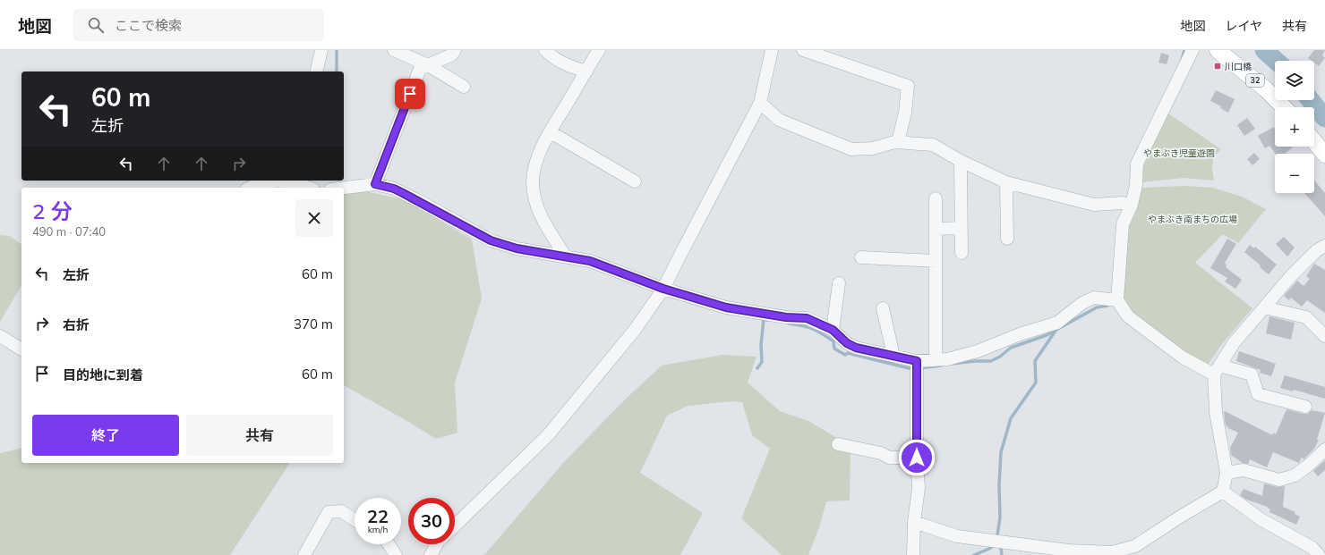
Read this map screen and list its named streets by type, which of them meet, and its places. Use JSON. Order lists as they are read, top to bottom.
{
  "streets": {
    "main road": ["32"]
  },
  "parks": ["やまぶき児童遊園", "やまぶき南まちの広場"],
  "places": {
    "transit": ["川口橋"]
  },
  "page": {
    "header": "地図",
    "search": "ここで検索",
    "nav": ["地図", "レイヤ", "共有"],
    "map_buttons": ["+", "−"],
    "turn": ["60 m", "左折"],
    "heading": ["2 分", "490 m · 07:40"],
    "list": [
      {
        "name": "左折",
        "value": "60 m"
      },
      {
        "name": "右折",
        "value": "370 m"
      },
      {
        "name": "目的地に到着",
        "value": "60 m"
      }
    ],
    "buttons": ["終了", "共有"],
    "speed": "22 km/h",
    "limit": "30"
  }
}
